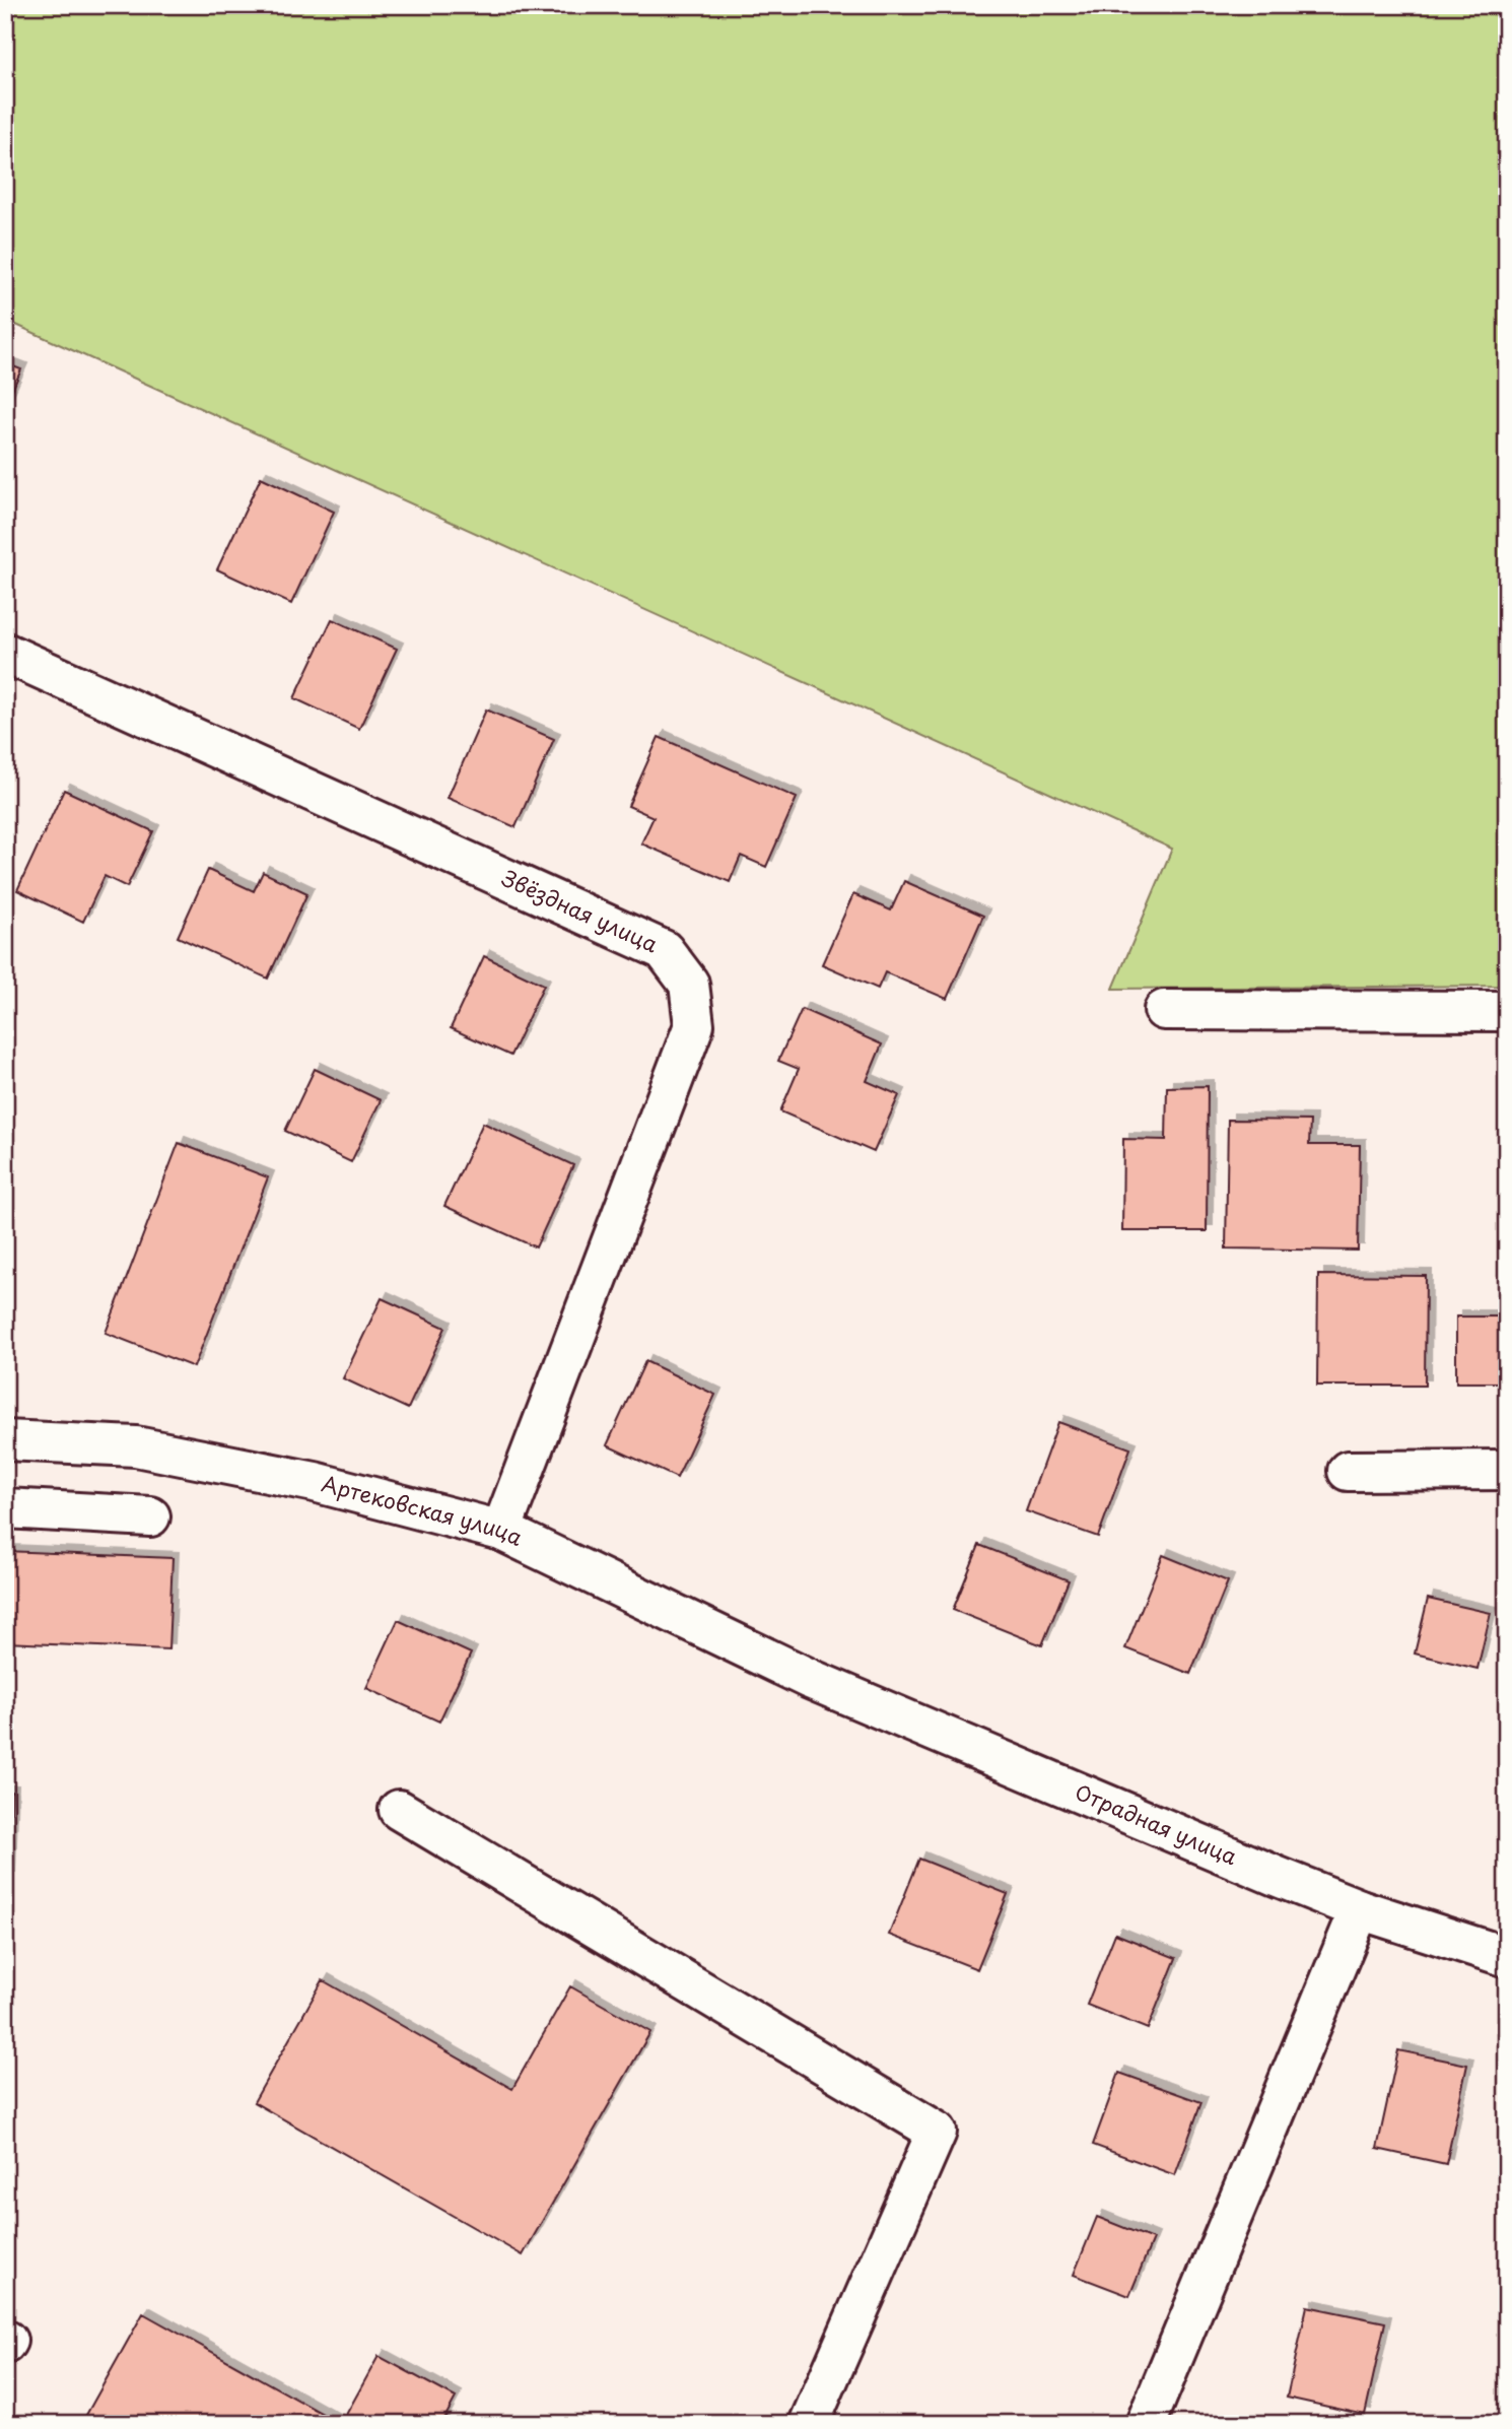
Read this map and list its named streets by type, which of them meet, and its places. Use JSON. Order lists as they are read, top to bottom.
{
  "streets": {
    "street": ["Звёздная улица", "Артековская улица", "Отрадная улица"]
  },
  "crossings": [
    ["Звёздная улица", "Артековская улица"],
    ["Артековская улица", "Отрадная улица"]
  ]
}
